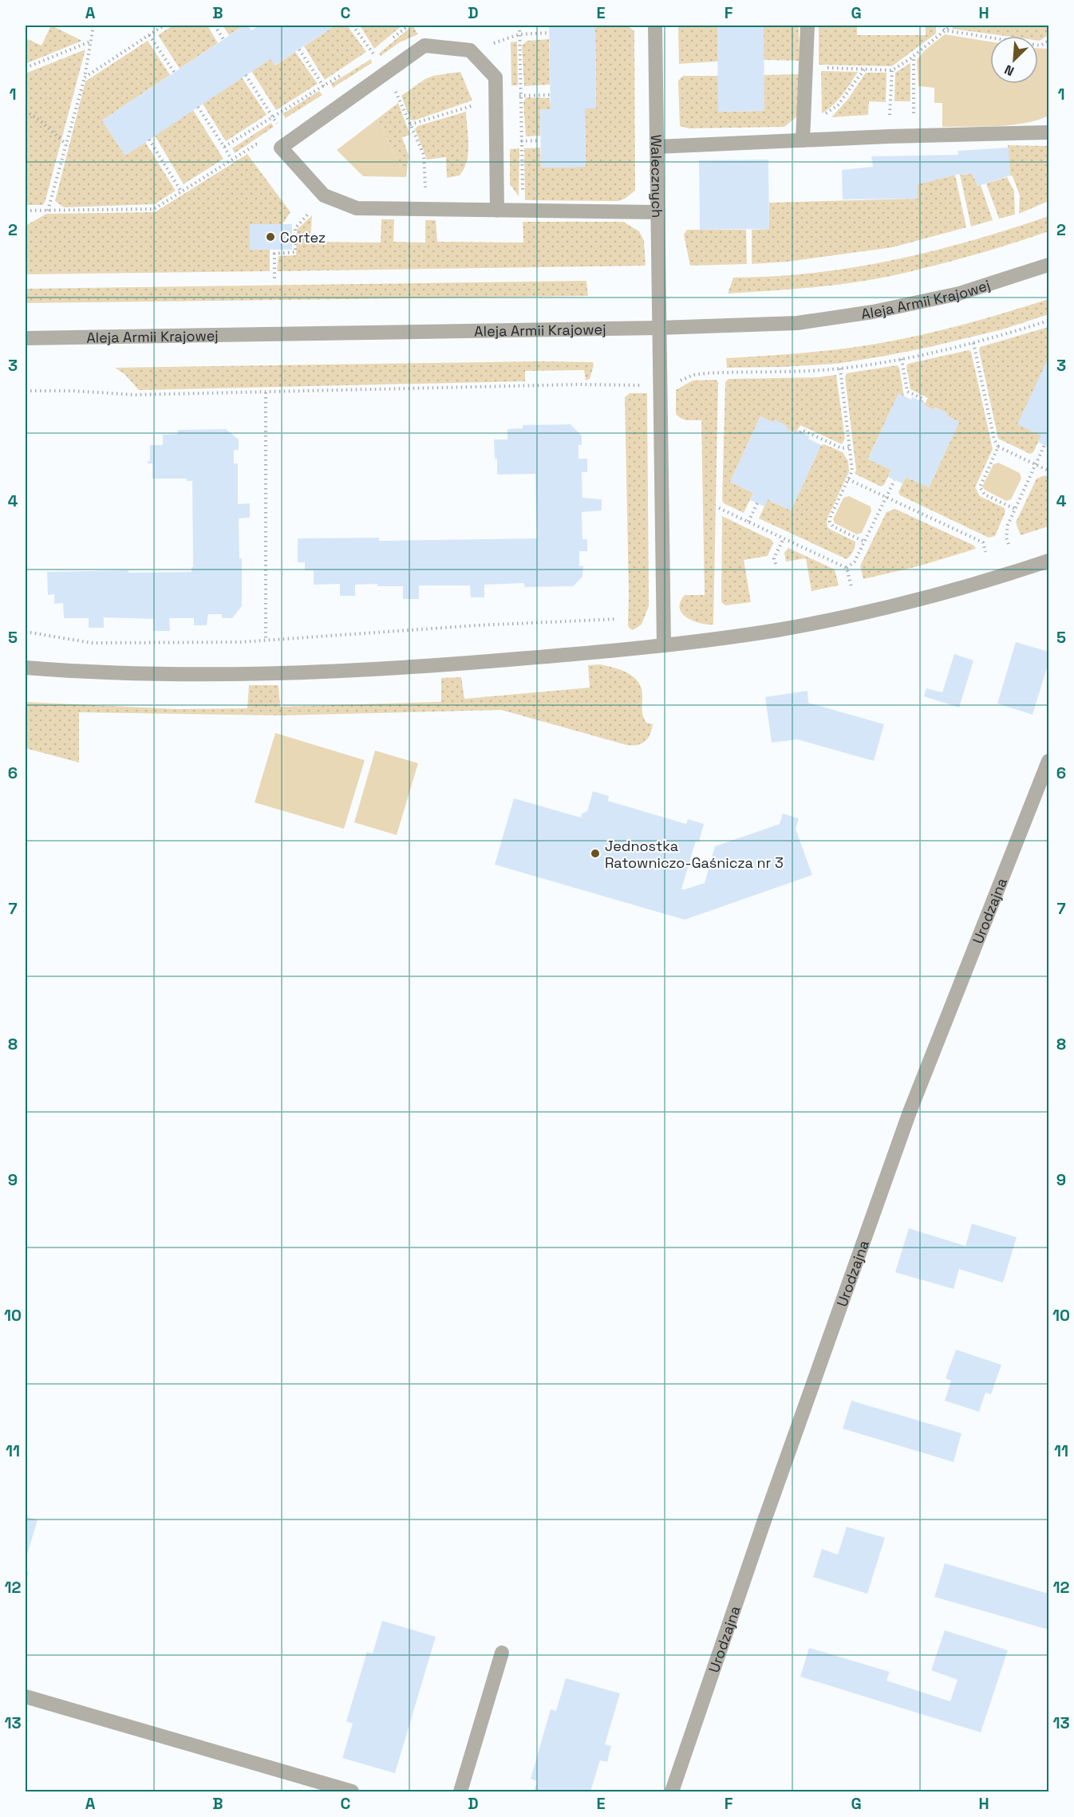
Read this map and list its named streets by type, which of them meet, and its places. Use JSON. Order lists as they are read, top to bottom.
{
  "streets": {
    "street": ["Walecznych", "Aleja Armii Krajowej", "Urodzajna"]
  },
  "crossings": [
    ["Walecznych", "Aleja Armii Krajowej"]
  ],
  "places": ["Cortez", "Jednostka Ratowniczo-Gaśnicza nr 3"],
  "north": "bottom left",
  "grid": {
    "columns": [
      "A",
      "B",
      "C",
      "D",
      "E",
      "F",
      "G",
      "H"
    ],
    "rows": [
      "1",
      "2",
      "3",
      "4",
      "5",
      "6",
      "7",
      "8",
      "9",
      "10",
      "11",
      "12",
      "13"
    ]
  }
}
